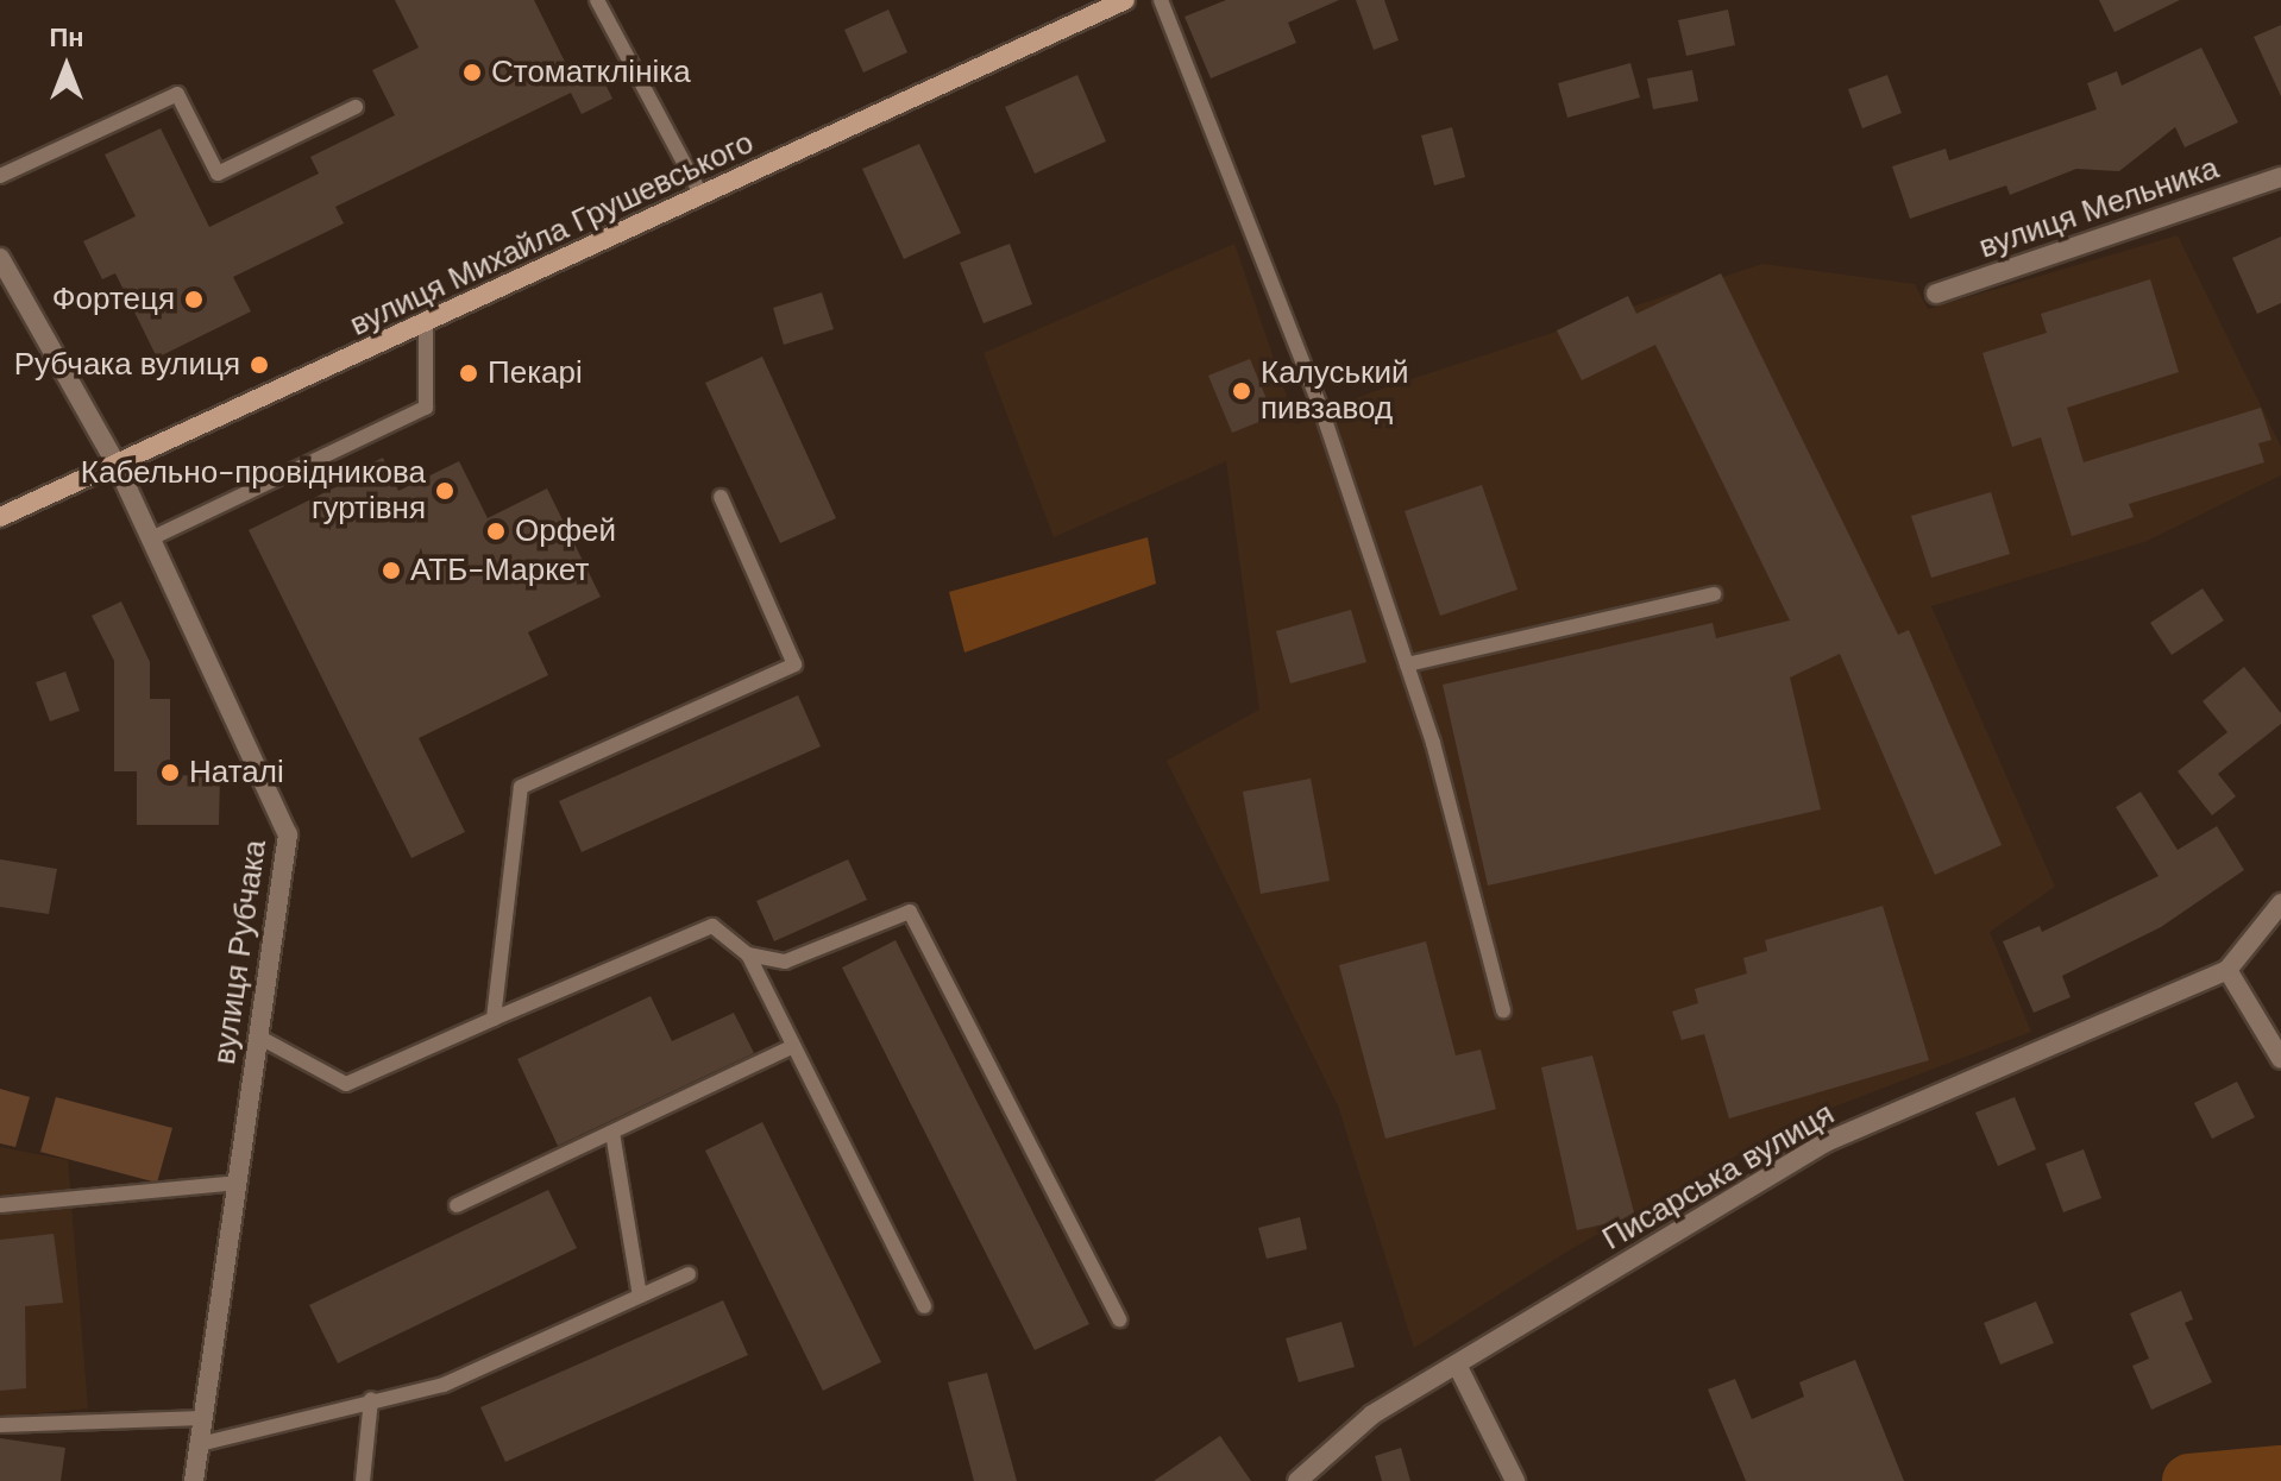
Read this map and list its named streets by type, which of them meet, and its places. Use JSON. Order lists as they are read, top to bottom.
{
  "streets": {
    "main road": ["вулиця Михайла Грушевського"],
    "street": ["вулиця Мельника", "вулиця Рубчака", "Писарська вулиця"]
  },
  "crossings": [
    ["вулиця Михайла Грушевського", "вулиця Рубчака"]
  ],
  "places": [
    "Стоматклініка",
    "Фортеця",
    "Рубчака вулиця",
    "Пекарі",
    "Калуський пивзавод",
    "Кабельно-провідникова гуртівня",
    "Орфей",
    "АТБ-Маркет",
    "Наталі"
  ],
  "north": "top"
}
